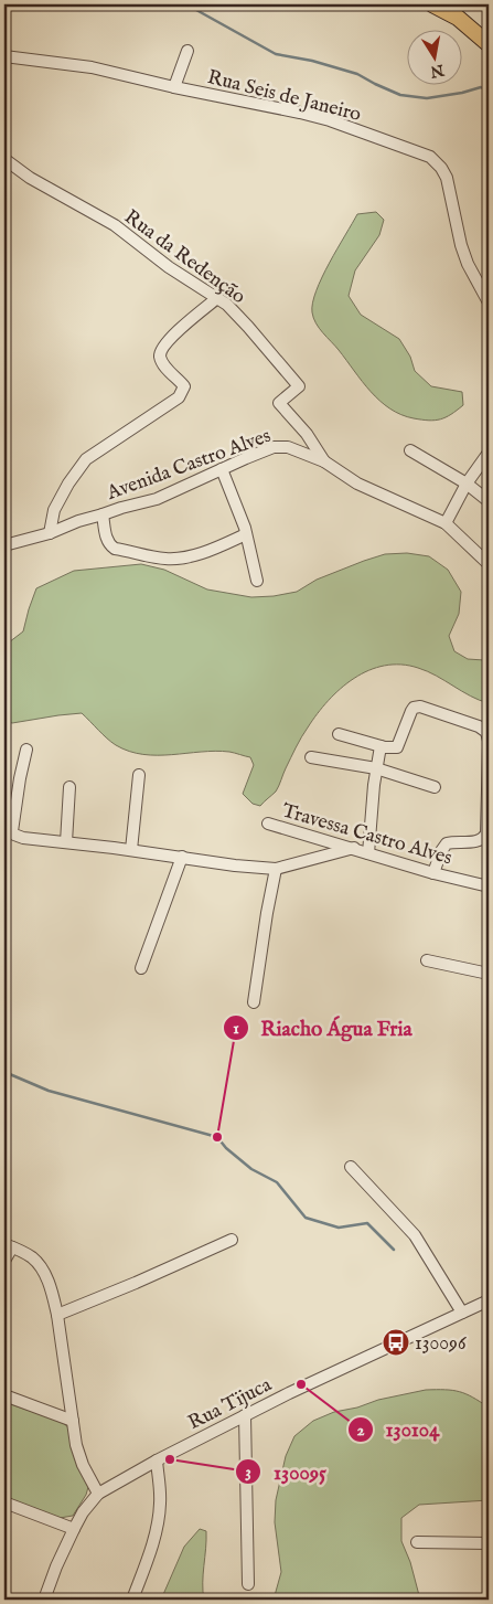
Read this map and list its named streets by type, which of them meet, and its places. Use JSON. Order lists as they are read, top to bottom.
{
  "streets": {
    "street": [
      "Rua Seis de Janeiro",
      "Rua da Redenção",
      "Avenida Castro Alves",
      "Travessa Castro Alves",
      "Rua Tijuca"
    ]
  },
  "crossings": [
    ["Rua da Redenção", "Avenida Castro Alves"]
  ],
  "places": {
    "other": ["Riacho Água Fria", "130104", "130095"],
    "bus stop": ["130096"]
  },
  "north": "bottom"
}
